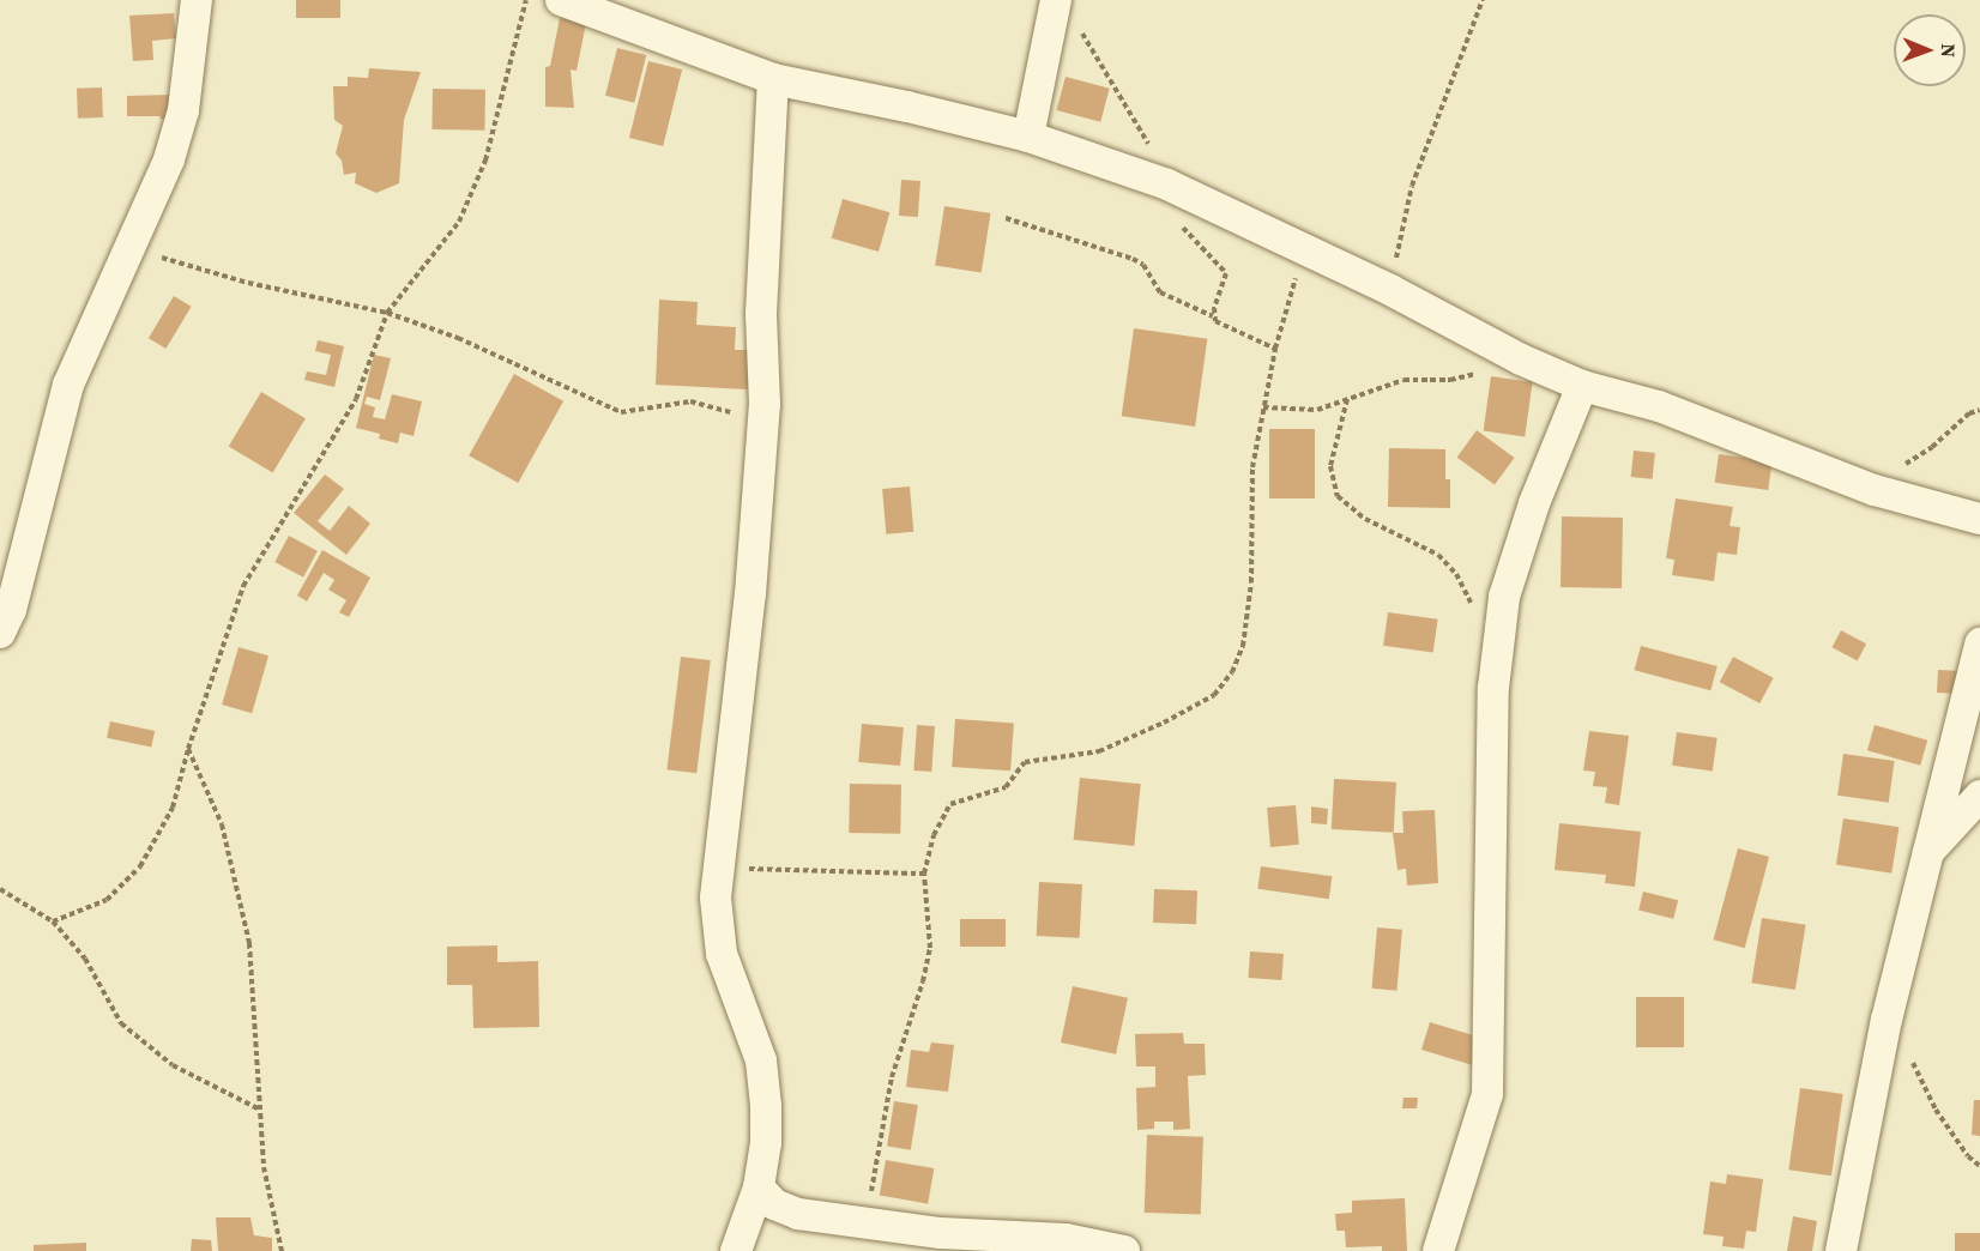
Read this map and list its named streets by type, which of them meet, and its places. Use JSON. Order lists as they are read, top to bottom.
{
  "north": "right"
}
